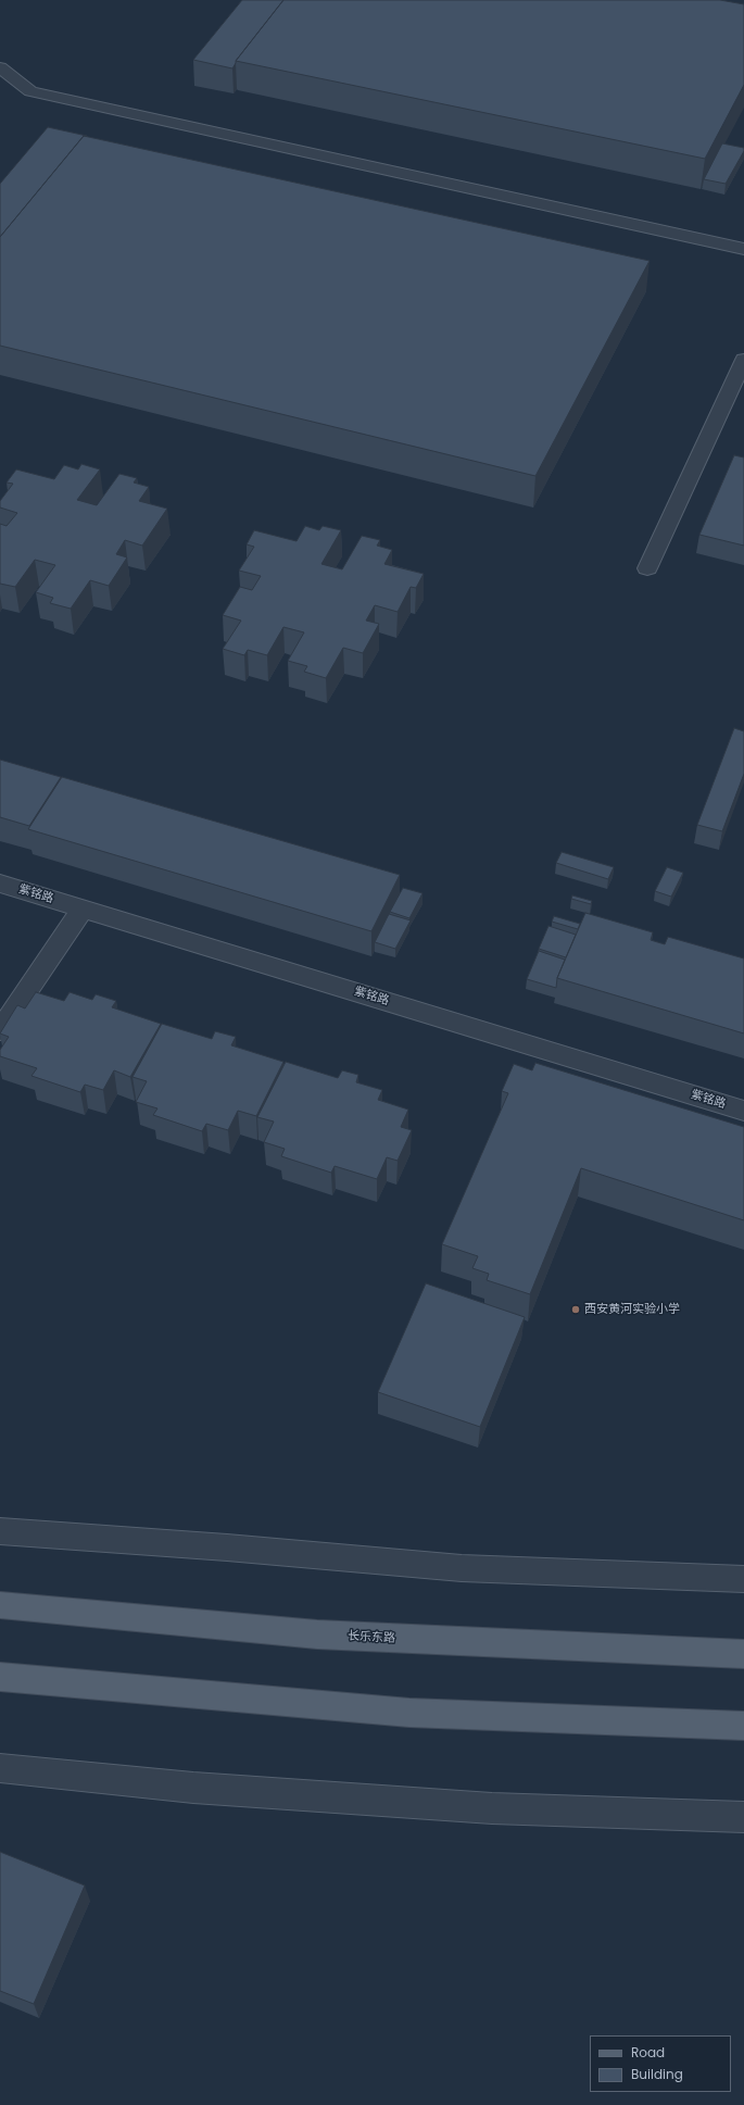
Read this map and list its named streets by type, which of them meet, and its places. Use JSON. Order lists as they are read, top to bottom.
{
  "streets": {
    "main road": ["长乐东路"],
    "street": ["紫铭路"]
  },
  "places": ["西安黄河实验小学"],
  "legend": ["Road", "Building"]
}
